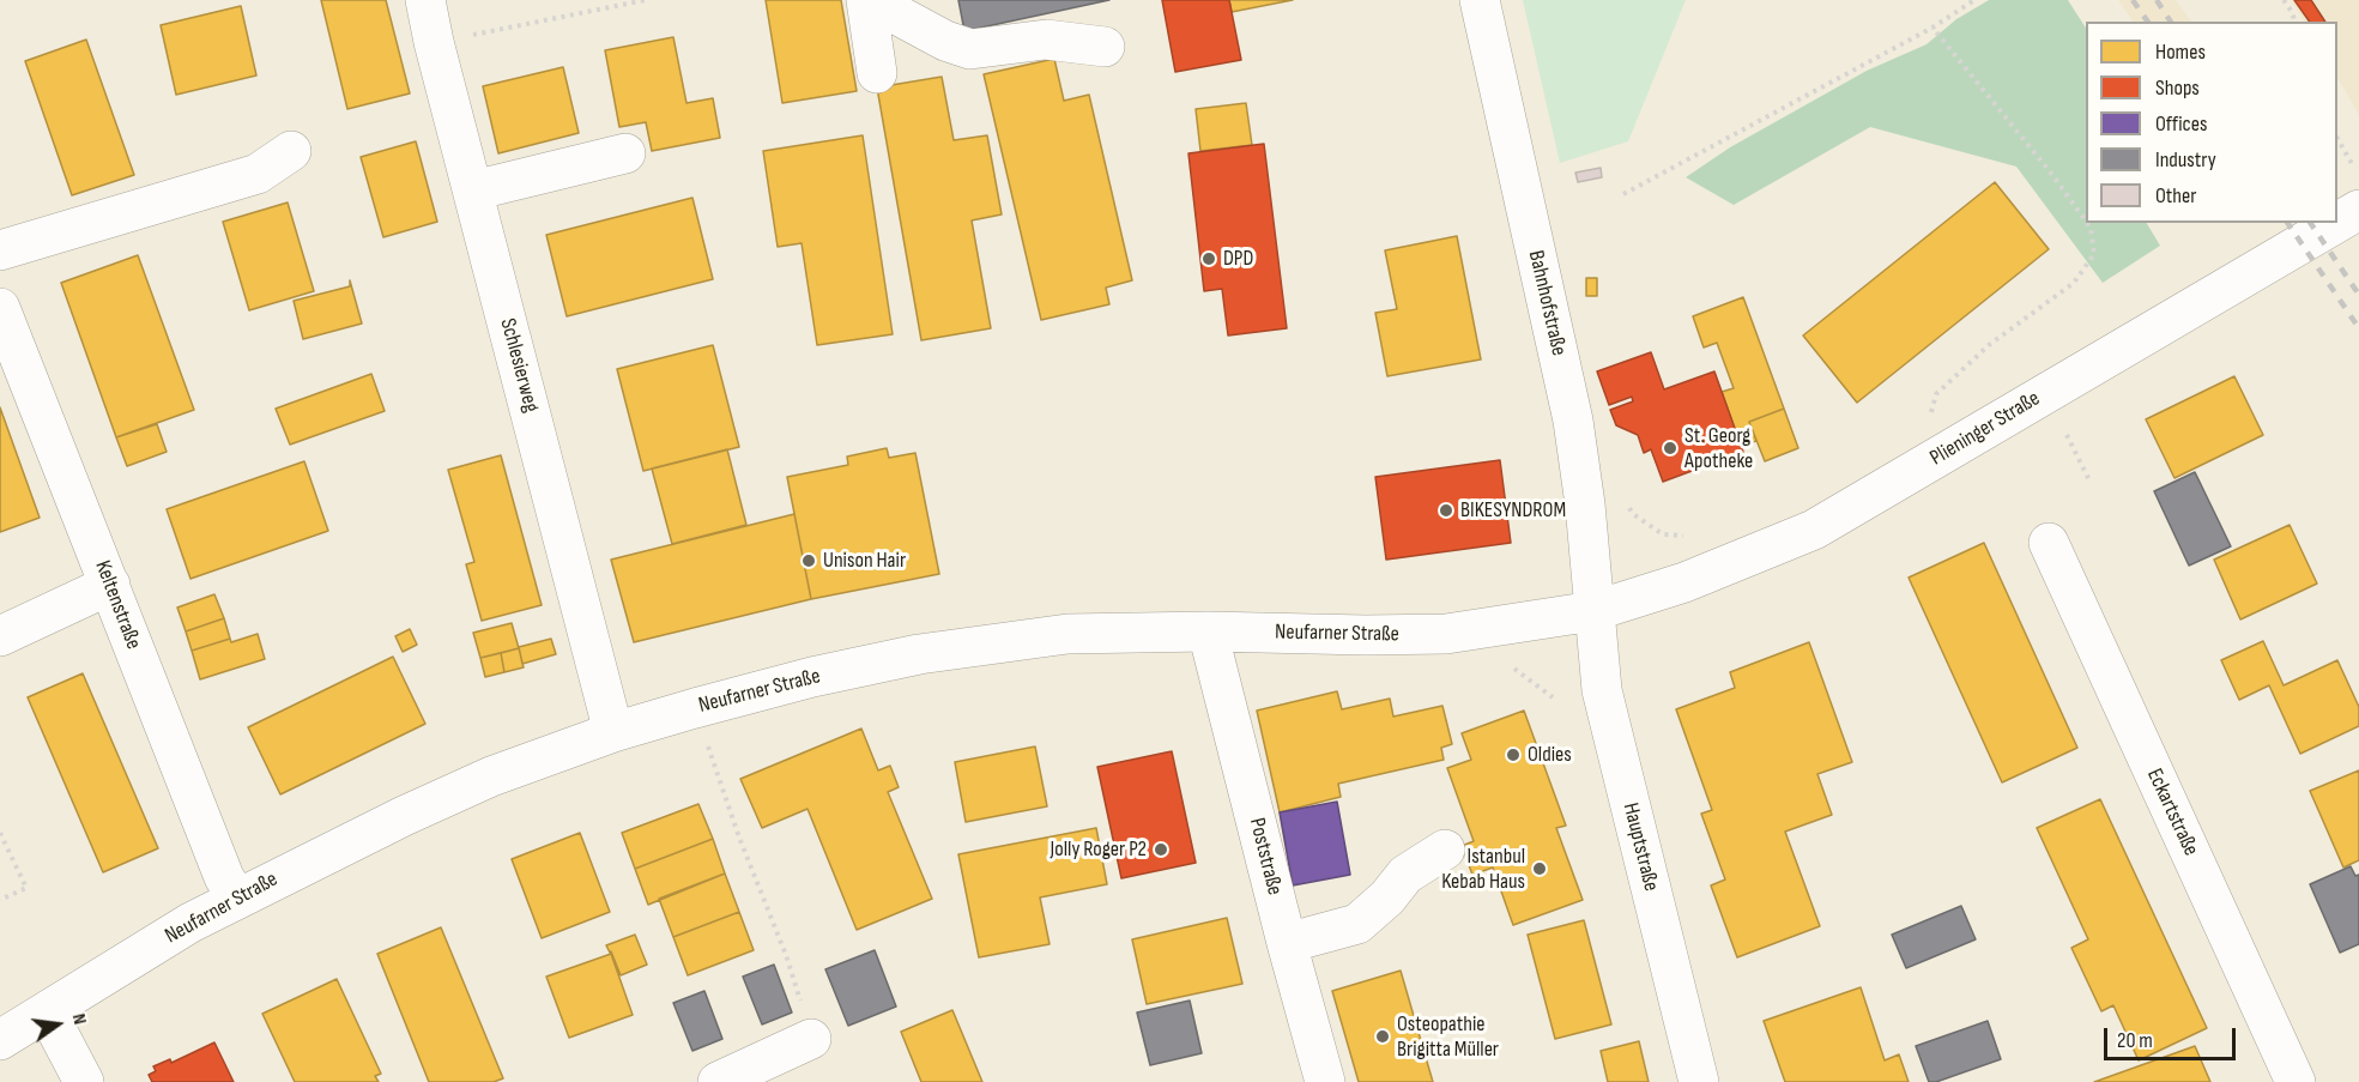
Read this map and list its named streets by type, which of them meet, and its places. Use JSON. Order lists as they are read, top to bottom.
{
  "streets": {
    "street": [
      "Bahnhofstraße",
      "Schlesierweg",
      "Plieninger Straße",
      "Keltenstraße",
      "Neufarner Straße",
      "Eckartstraße",
      "Hauptstraße",
      "Poststraße"
    ]
  },
  "crossings": [
    ["Bahnhofstraße", "Plieninger Straße"],
    ["Bahnhofstraße", "Neufarner Straße"],
    ["Bahnhofstraße", "Hauptstraße"],
    ["Schlesierweg", "Neufarner Straße"],
    ["Plieninger Straße", "Neufarner Straße"],
    ["Plieninger Straße", "Hauptstraße"],
    ["Keltenstraße", "Neufarner Straße"],
    ["Neufarner Straße", "Hauptstraße"],
    ["Neufarner Straße", "Poststraße"]
  ],
  "places": [
    "DPD",
    "St. Georg Apotheke",
    "BIKESYNDROM",
    "Unison Hair",
    "Oldies",
    "Jolly Roger P2",
    "Istanbul Kebab Haus",
    "Osteopathie Brigitta Müller"
  ],
  "legend": [
    "Homes",
    "Shops",
    "Offices",
    "Industry",
    "Other"
  ],
  "scale_bar": "20 m",
  "north": "right"
}
